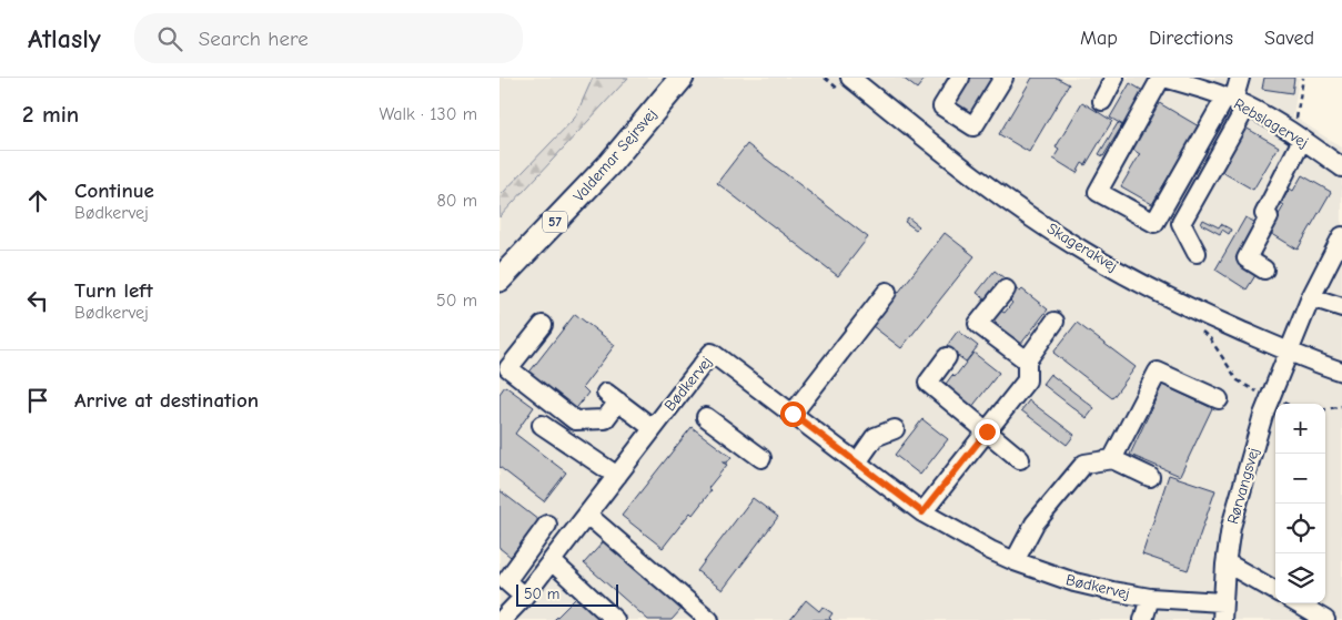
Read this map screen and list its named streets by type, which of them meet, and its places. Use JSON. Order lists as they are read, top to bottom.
{
  "streets": {
    "main road": ["Valdemar Sejrsvej", "57"],
    "street": [
      "Rebslagervej",
      "Skagerakvej",
      "Bødkervej",
      "Rørvangsvej"
    ]
  },
  "crossings": [
    ["Skagerakvej", "Rørvangsvej"],
    ["Bødkervej", "Rørvangsvej"]
  ],
  "scale_bar": "50 m",
  "page": {
    "header": "Atlasly",
    "search": "Search here",
    "nav": ["Map", "Directions", "Saved"],
    "heading": ["2 min", "Walk · 130 m"],
    "list": [
      ["Continue", "Bødkervej", "80 m"],
      ["Turn left", "Bødkervej", "50 m"],
      "Arrive at destination"
    ],
    "map_buttons": ["+", "−"],
    "scale": "50 m"
  }
}
